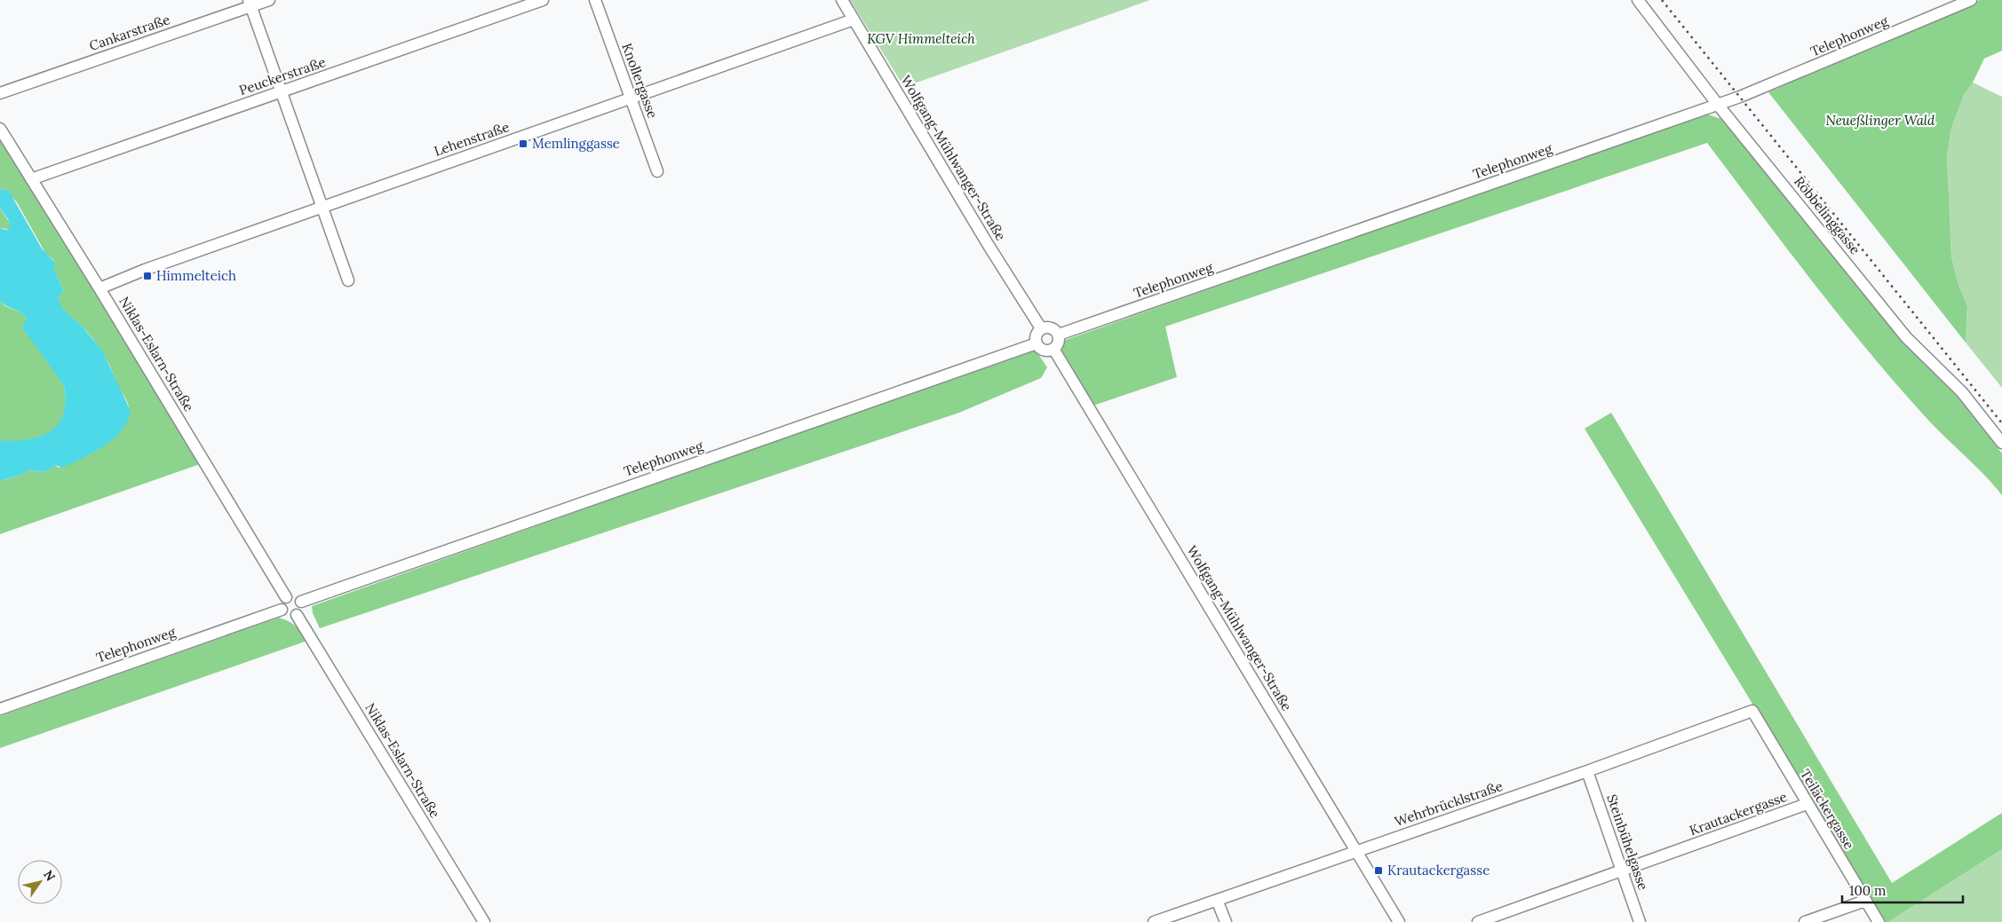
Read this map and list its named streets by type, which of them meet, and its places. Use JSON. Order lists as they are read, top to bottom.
{
  "streets": {
    "street": [
      "Cankarstraße",
      "Telephonweg",
      "Peuckerstraße",
      "Knollergasse",
      "Lehenstraße",
      "Wolfgang-Mühlwanger-Straße",
      "Röbbelinggasse",
      "Niklas-Eslarn-Straße",
      "Wehrbrücklstraße",
      "Teiläckergasse",
      "Krautackergasse",
      "Steinbühelgasse"
    ]
  },
  "crossings": [
    ["Telephonweg", "Wolfgang-Mühlwanger-Straße"],
    ["Telephonweg", "Röbbelinggasse"],
    ["Telephonweg", "Niklas-Eslarn-Straße"],
    ["Peuckerstraße", "Niklas-Eslarn-Straße"],
    ["Knollergasse", "Lehenstraße"],
    ["Lehenstraße", "Wolfgang-Mühlwanger-Straße"],
    ["Lehenstraße", "Niklas-Eslarn-Straße"],
    ["Wolfgang-Mühlwanger-Straße", "Wehrbrücklstraße"],
    ["Wehrbrücklstraße", "Teiläckergasse"],
    ["Wehrbrücklstraße", "Steinbühelgasse"],
    ["Teiläckergasse", "Krautackergasse"],
    ["Krautackergasse", "Steinbühelgasse"]
  ],
  "parks": ["KGV Himmelteich", "Neueßlinger Wald"],
  "places": {
    "transit": ["Memlinggasse", "Himmelteich", "Krautackergasse"]
  },
  "scale_bar": "100 m",
  "north": "top right"
}
